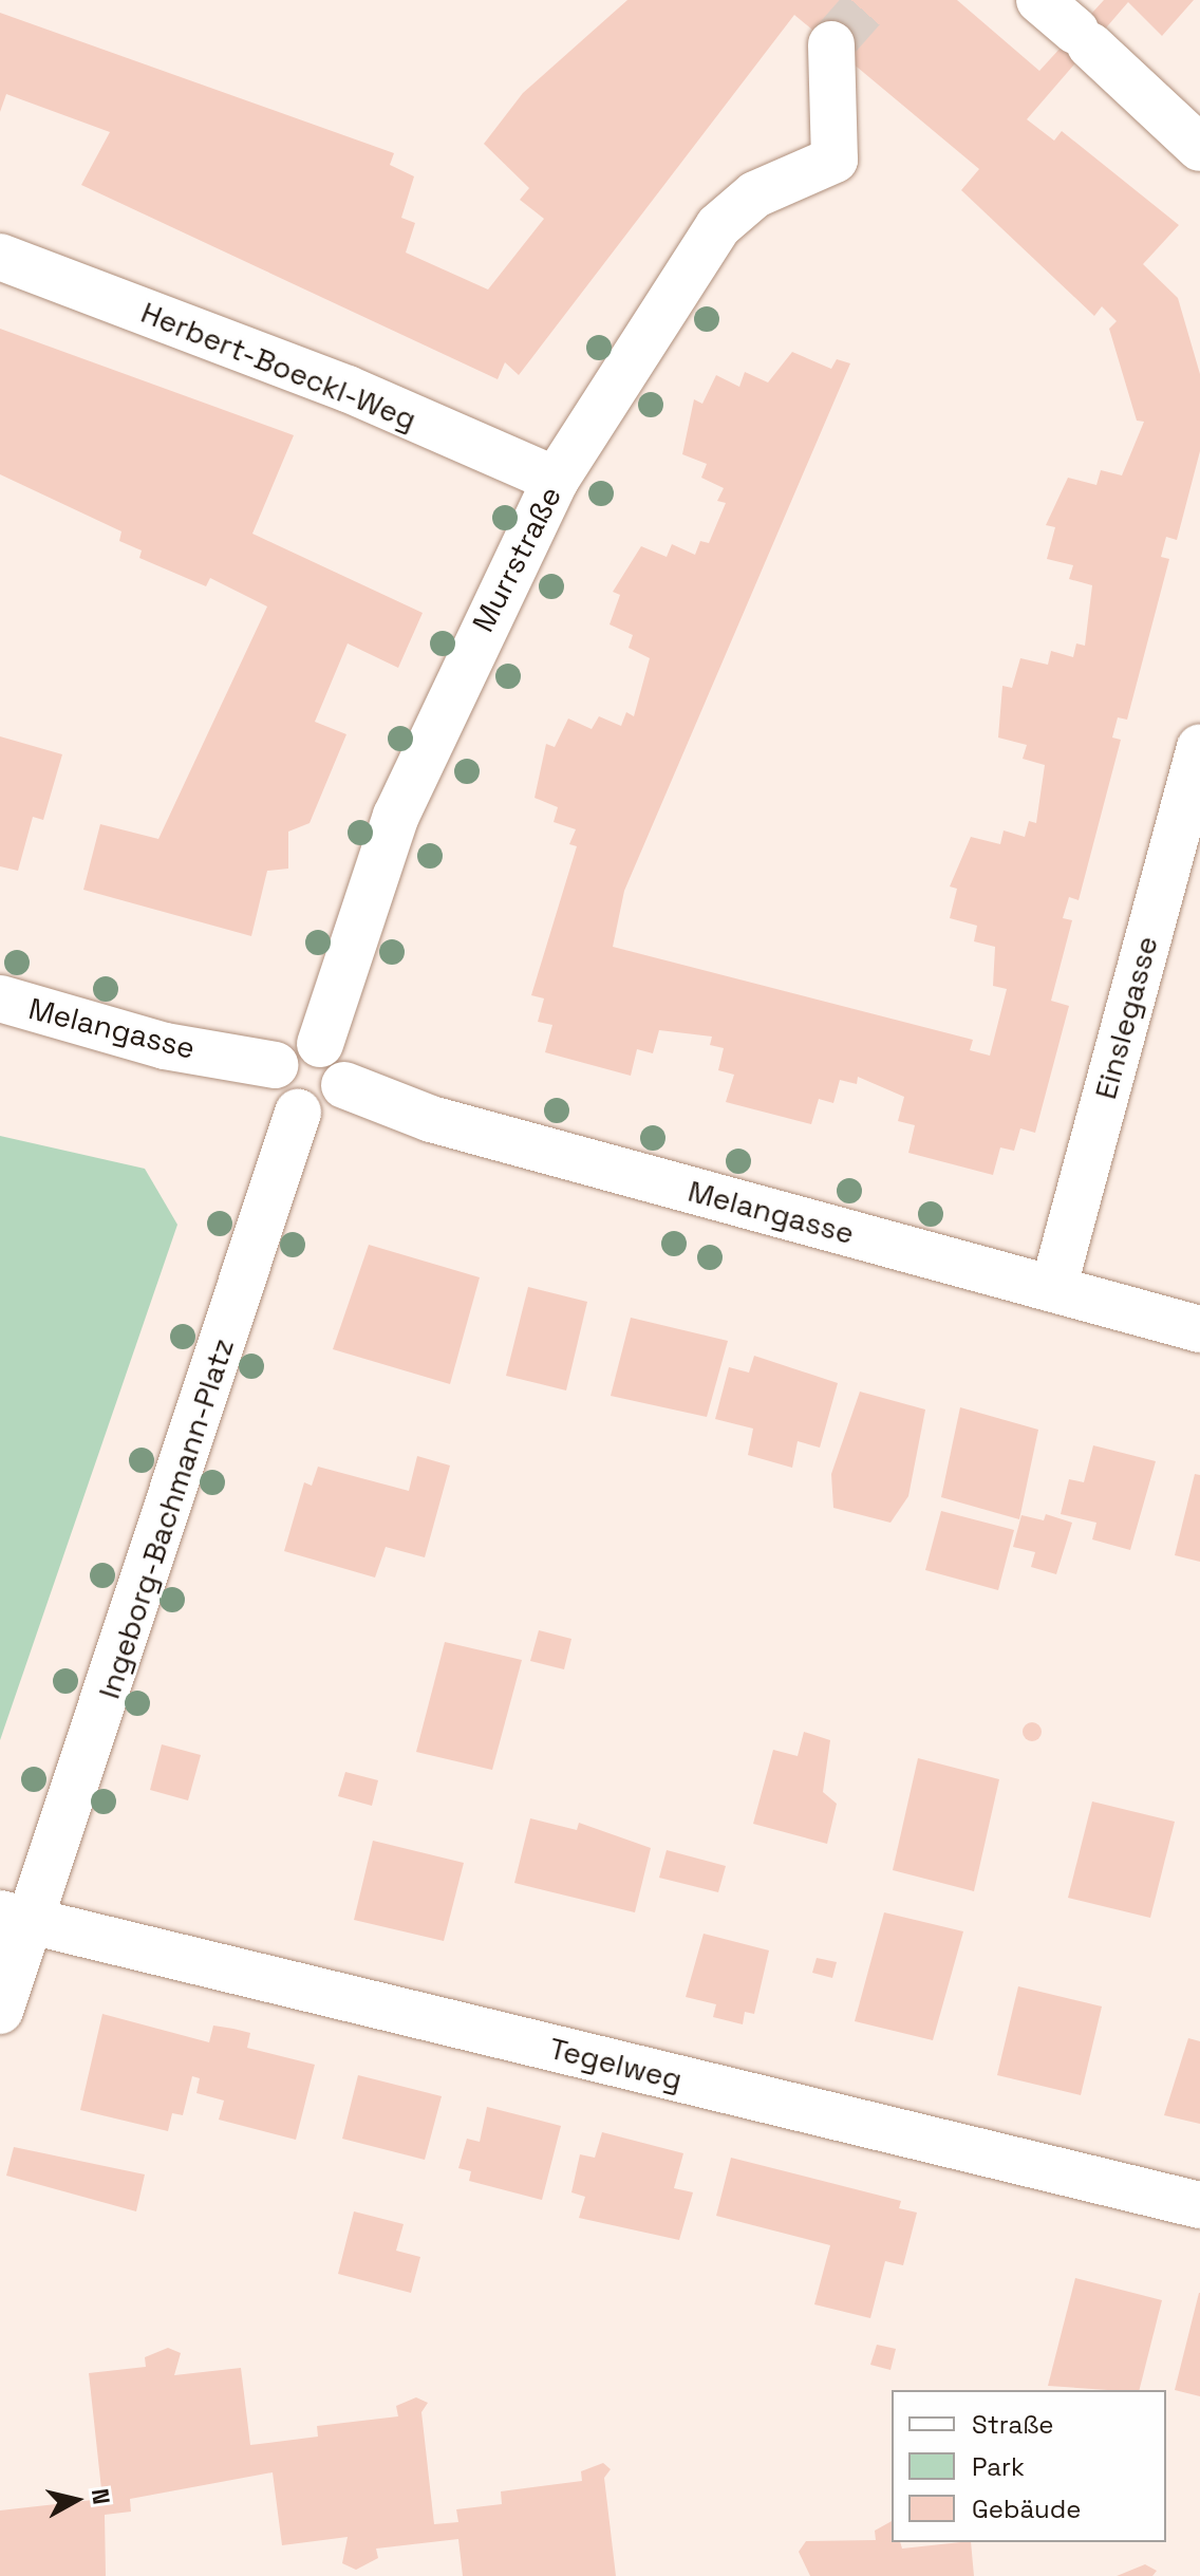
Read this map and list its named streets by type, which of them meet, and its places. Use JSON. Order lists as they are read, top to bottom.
{
  "streets": {
    "street": [
      "Herbert-Boeckl-Weg",
      "Murrstraße",
      "Einslegasse",
      "Melangasse",
      "Ingeborg-Bachmann-Platz",
      "Tegelweg"
    ]
  },
  "crossings": [
    ["Herbert-Boeckl-Weg", "Murrstraße"],
    ["Murrstraße", "Melangasse"],
    ["Murrstraße", "Ingeborg-Bachmann-Platz"],
    ["Einslegasse", "Melangasse"],
    ["Melangasse", "Ingeborg-Bachmann-Platz"],
    ["Ingeborg-Bachmann-Platz", "Tegelweg"]
  ],
  "legend": ["Straße", "Park", "Gebäude"],
  "north": "right"
}
